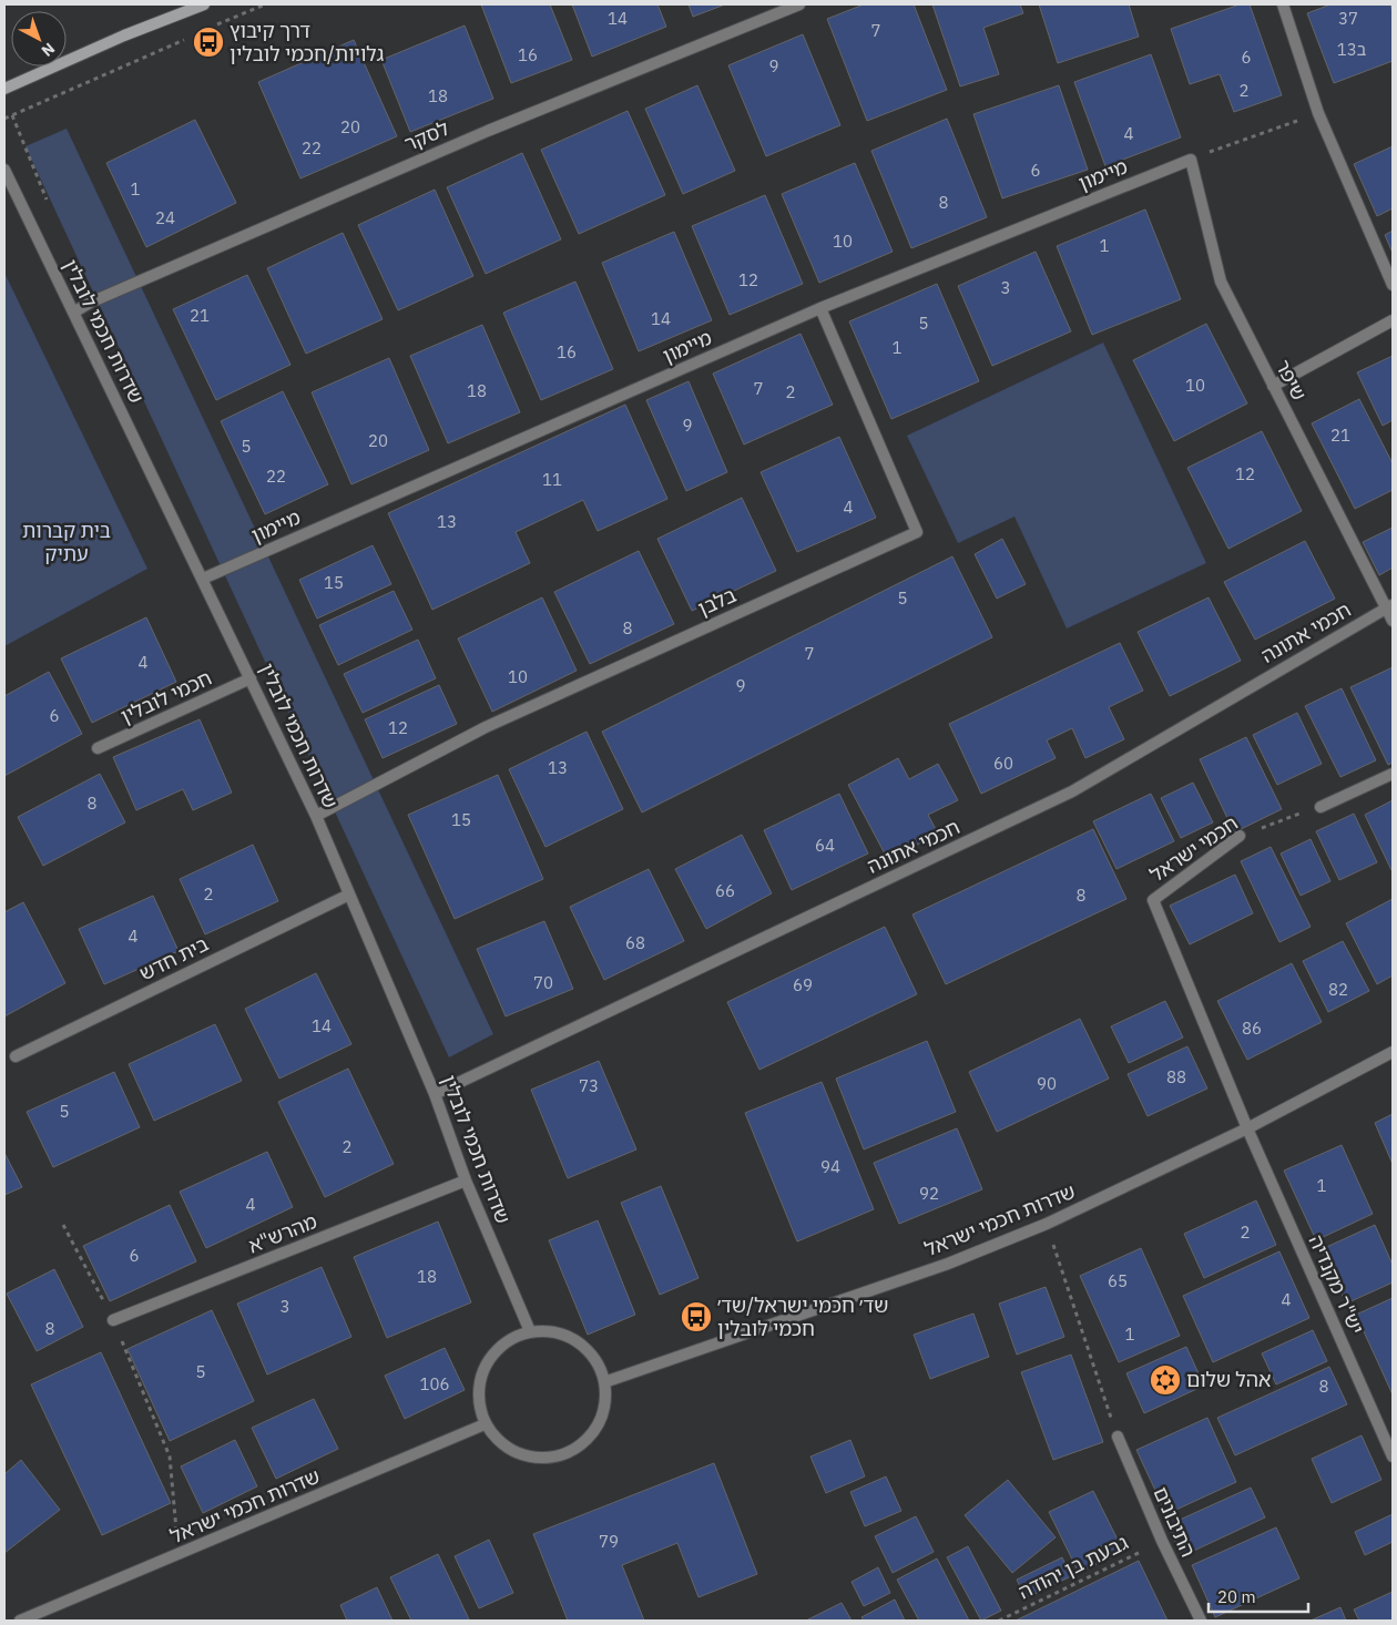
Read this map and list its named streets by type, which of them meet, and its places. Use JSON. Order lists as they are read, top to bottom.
{
  "streets": {
    "street": [
      "לסקר",
      "מיימון",
      "שדרות חכמי לובלין",
      "שיפר",
      "בלבן",
      "חכמי אתונה",
      "חכמי לובלין",
      "חכמי ישראל",
      "בית חדש",
      "שדרות חכמי ישראל",
      "מהרש\"א",
      "יש\"ר מקנדיה",
      "התיבונים"
    ],
    "path": ["גבעת בן יהודה"]
  },
  "crossings": [
    ["לסקר", "שדרות חכמי לובלין"],
    ["מיימון", "שדרות חכמי לובלין"],
    ["מיימון", "שיפר"],
    ["מיימון", "בלבן"],
    ["שדרות חכמי לובלין", "בלבן"],
    ["שדרות חכמי לובלין", "חכמי אתונה"],
    ["שדרות חכמי לובלין", "חכמי לובלין"],
    ["שדרות חכמי לובלין", "בית חדש"],
    ["שדרות חכמי לובלין", "שדרות חכמי ישראל"],
    ["שדרות חכמי לובלין", "מהרש\"א"],
    ["שיפר", "חכמי אתונה"],
    ["חכמי ישראל", "שדרות חכמי ישראל"],
    ["חכמי ישראל", "יש\"ר מקנדיה"],
    ["שדרות חכמי ישראל", "יש\"ר מקנדיה"],
    ["התיבונים", "גבעת בן יהודה"]
  ],
  "parks": ["בית קברות עתיק"],
  "places": {
    "bus stop": ["דרך קיבוץ גלויות/חכמי לובלין", "שד׳ חכמי ישראל/שד׳ חכמי לובלין"],
    "synagogue": ["אהל שלום"]
  },
  "house_numbers": [
    "14",
    "37",
    "7",
    "13ב",
    "16",
    "6",
    "9",
    "2",
    "18",
    "20",
    "4",
    "22",
    "6",
    "1",
    "8",
    "24",
    "10",
    "1",
    "12",
    "3",
    "21",
    "14",
    "5",
    "1",
    "16",
    "10",
    "7",
    "18",
    "2",
    "9",
    "21",
    "20",
    "5",
    "12",
    "22",
    "11",
    "4",
    "13",
    "15",
    "5",
    "8",
    "7",
    "4",
    "10",
    "9",
    "6",
    "12",
    "60",
    "13",
    "8",
    "15",
    "64",
    "66",
    "2",
    "8",
    "4",
    "68",
    "70",
    "69",
    "82",
    "14",
    "86",
    "88",
    "90",
    "73",
    "5",
    "2",
    "94",
    "1",
    "92",
    "4",
    "2",
    "6",
    "18",
    "65",
    "4",
    "3",
    "8",
    "1",
    "5",
    "106",
    "8",
    "79"
  ],
  "scale_bar": "20 m",
  "north": "bottom right"
}
